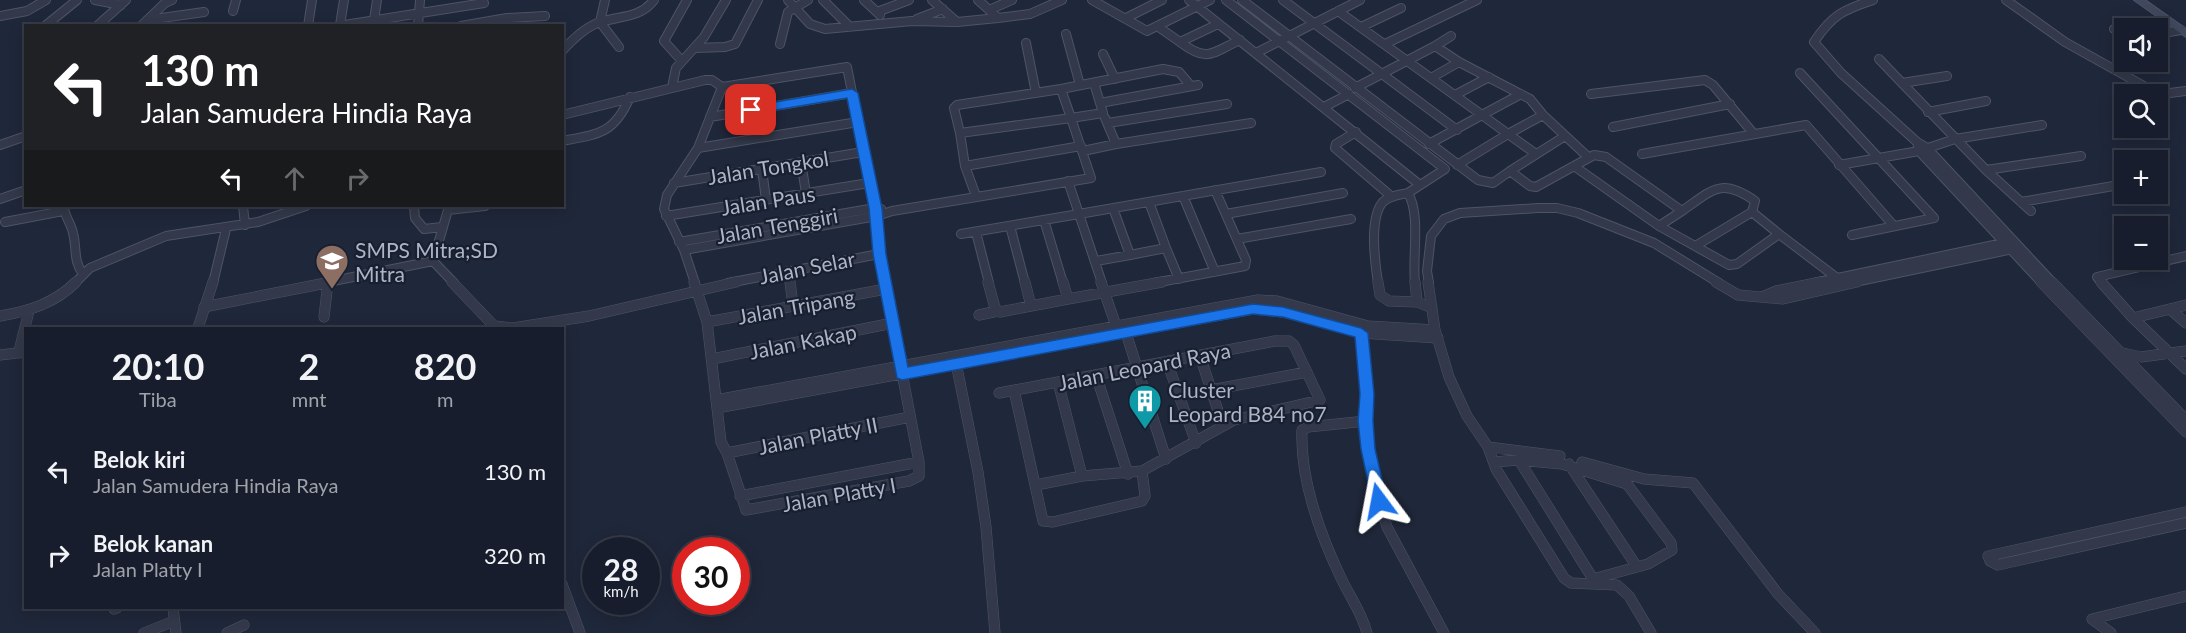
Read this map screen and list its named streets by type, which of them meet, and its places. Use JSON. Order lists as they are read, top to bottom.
{
  "streets": {
    "street": [
      "Jalan Tongkol",
      "Jalan Paus",
      "Jalan Tenggiri",
      "Jalan Selar",
      "Jalan Tripang",
      "Jalan Kakap",
      "Jalan Leopard Raya",
      "Jalan Platty II",
      "Jalan Platty I"
    ]
  },
  "crossings": [
    ["Jalan Tongkol", "Jalan Selar"],
    ["Jalan Paus", "Jalan Selar"],
    ["Jalan Tenggiri", "Jalan Selar"],
    ["Jalan Kakap", "Jalan Platty I"],
    ["Jalan Platty II", "Jalan Platty I"]
  ],
  "places": {
    "school or university": ["SMPS Mitra;SD Mitra"],
    "building": ["Cluster Leopard B84 no7"]
  },
  "page": {
    "map_buttons": ["+", "−"],
    "turn": ["130 m", "Jalan Samudera Hindia Raya"],
    "eta": [
      "20:10",
      "Tiba",
      "2",
      "mnt",
      "820",
      "m"
    ],
    "list": [
      {
        "name": "Belok kiri",
        "note": "Jalan Samudera Hindia Raya",
        "value": "130 m"
      },
      {
        "name": "Belok kanan",
        "note": "Jalan Platty I",
        "value": "320 m"
      }
    ],
    "speed": "28 km/h",
    "limit": "30"
  }
}
